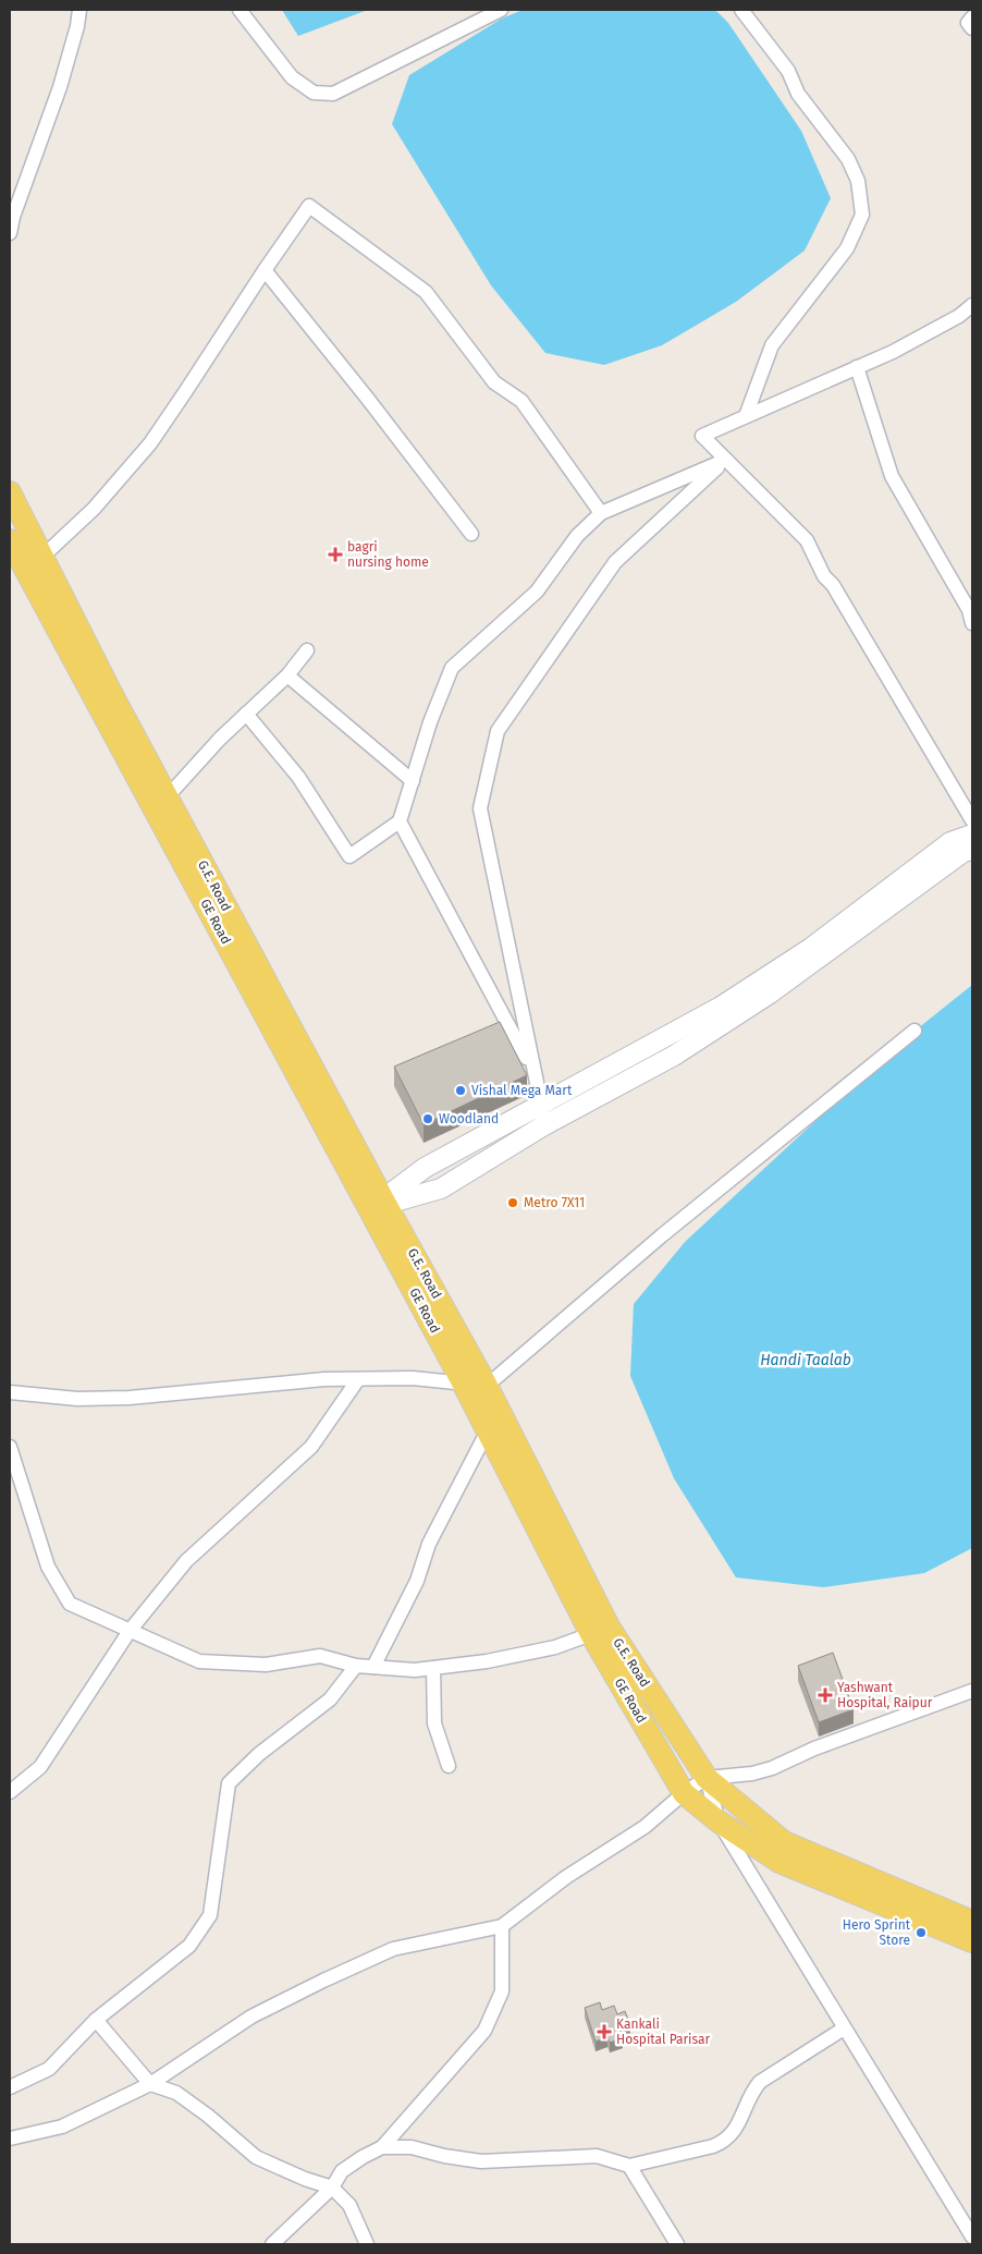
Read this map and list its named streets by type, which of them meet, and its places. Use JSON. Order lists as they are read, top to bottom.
{
  "streets": {
    "main road": ["G.E. Road", "GE Road"]
  },
  "crossings": [
    ["G.E. Road", "GE Road"]
  ],
  "water": ["Handi Taalab"],
  "places": {
    "health": ["bagri nursing home", "Yashwant Hospital, Raipur", "Kankali Hospital Parisar"],
    "other": [
      "Vishal Mega Mart",
      "Woodland",
      "Metro 7X11",
      "Hero Sprint Store"
    ]
  }
}
